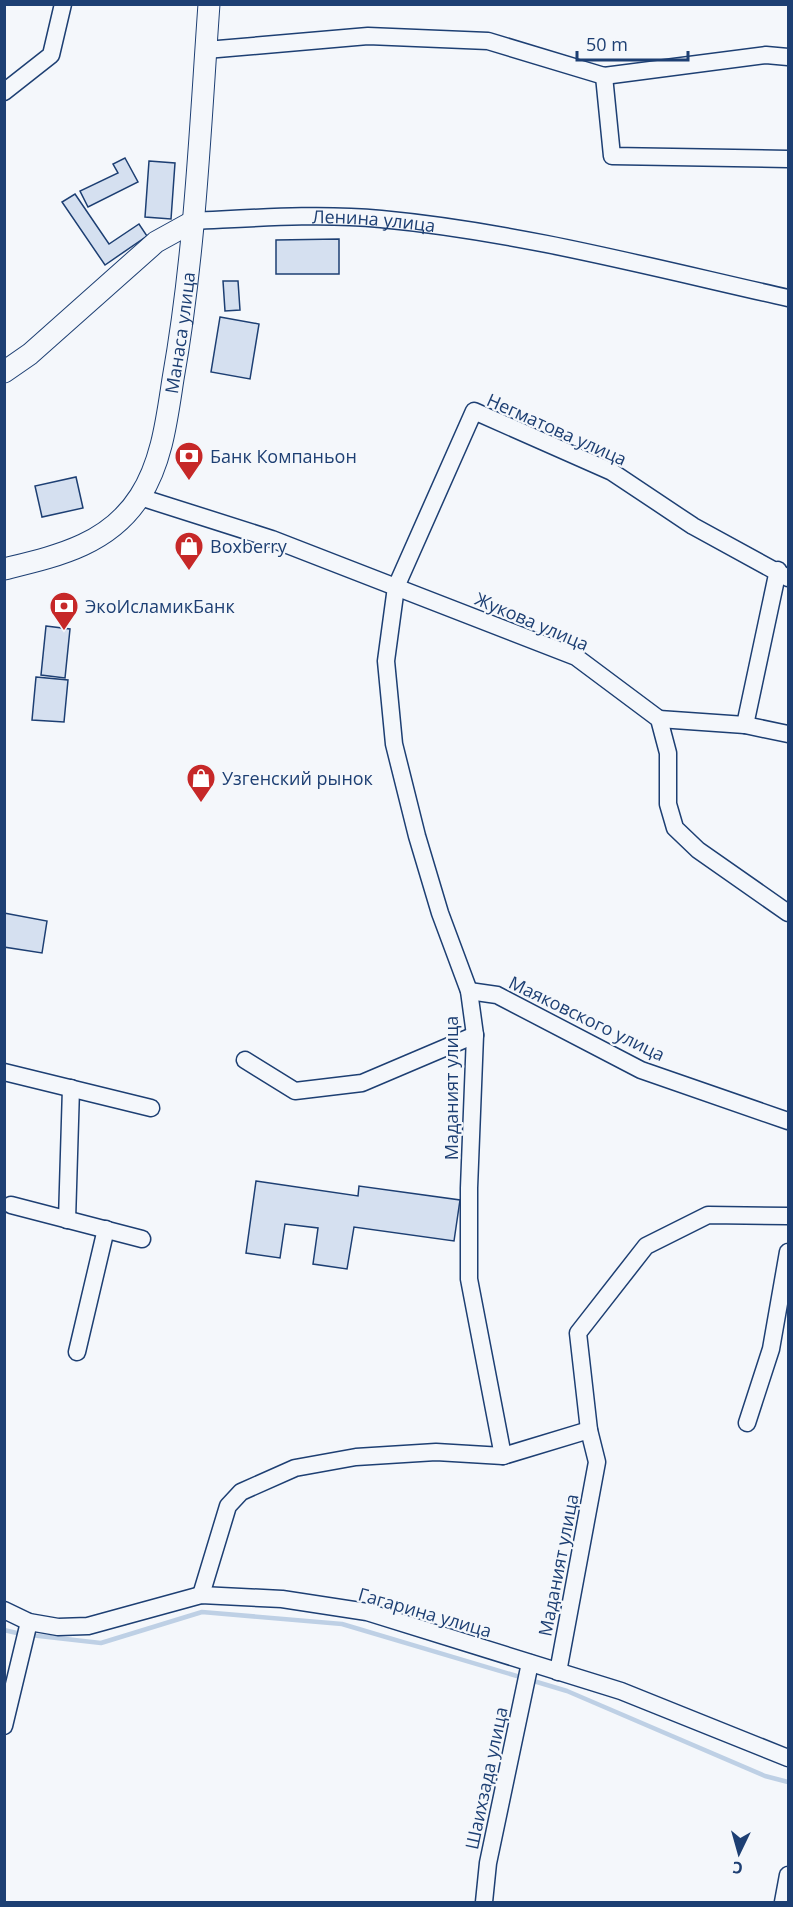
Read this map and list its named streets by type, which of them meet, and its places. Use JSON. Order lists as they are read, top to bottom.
{
  "streets": {
    "main road": ["Ленина улица", "Манаса улица"],
    "street": [
      "Негматова улица",
      "Жукова улица",
      "Маяковского улица",
      "Маданият улица",
      "Гагарина улица",
      "Шаихзада улица"
    ]
  },
  "crossings": [
    ["Ленина улица", "Манаса улица"],
    ["Манаса улица", "Жукова улица"],
    ["Негматова улица", "Жукова улица"],
    ["Негматова улица", "Маданият улица"],
    ["Жукова улица", "Маданият улица"],
    ["Маяковского улица", "Маданият улица"],
    ["Маданият улица", "Гагарина улица"],
    ["Гагарина улица", "Шаихзада улица"]
  ],
  "places": {
    "bank": ["Банк Компаньон", "ЭкоИсламикБанк"],
    "shop": ["Boxberry", "Узгенский рынок"]
  },
  "scale_bar": "50 m",
  "north": "bottom"
}
